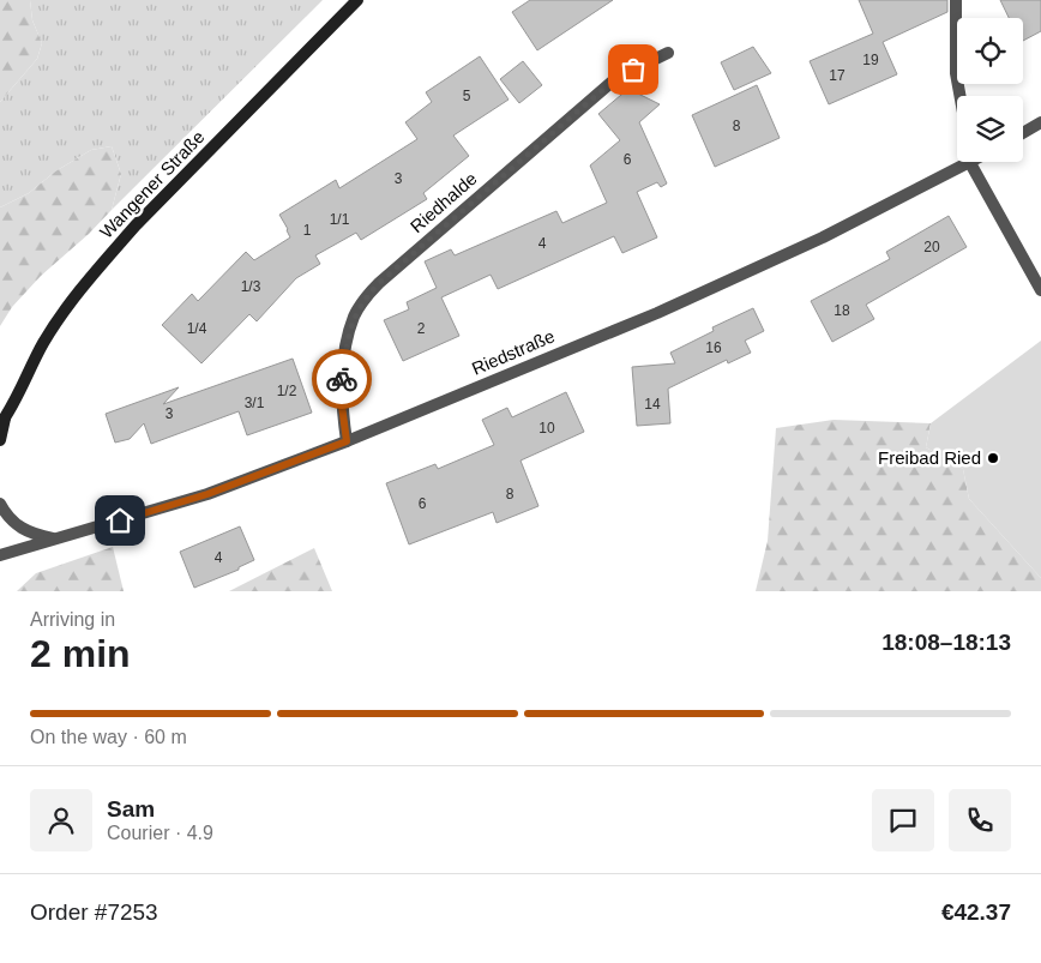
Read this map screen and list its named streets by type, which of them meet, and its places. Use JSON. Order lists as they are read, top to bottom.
{
  "streets": {
    "main road": ["Wangener Straße"],
    "street": ["Riedhalde", "Riedstraße"]
  },
  "crossings": [
    ["Riedhalde", "Riedstraße"]
  ],
  "places": ["Freibad Ried"],
  "house_numbers": [
    "19",
    "17",
    "5",
    "8",
    "6",
    "3",
    "1/1",
    "1",
    "4",
    "20",
    "1/3",
    "18",
    "1/4",
    "2",
    "16",
    "1/2",
    "3/1",
    "14",
    "3",
    "10",
    "8",
    "6",
    "4"
  ],
  "page": {
    "heading": ["2 min", "Arriving in", "18:08–18:13"],
    "panel": [
      "Sam",
      "Courier · 4.9",
      "Order #7253",
      "€42.37"
    ],
    "bar": "On the way · 60 m"
  }
}
